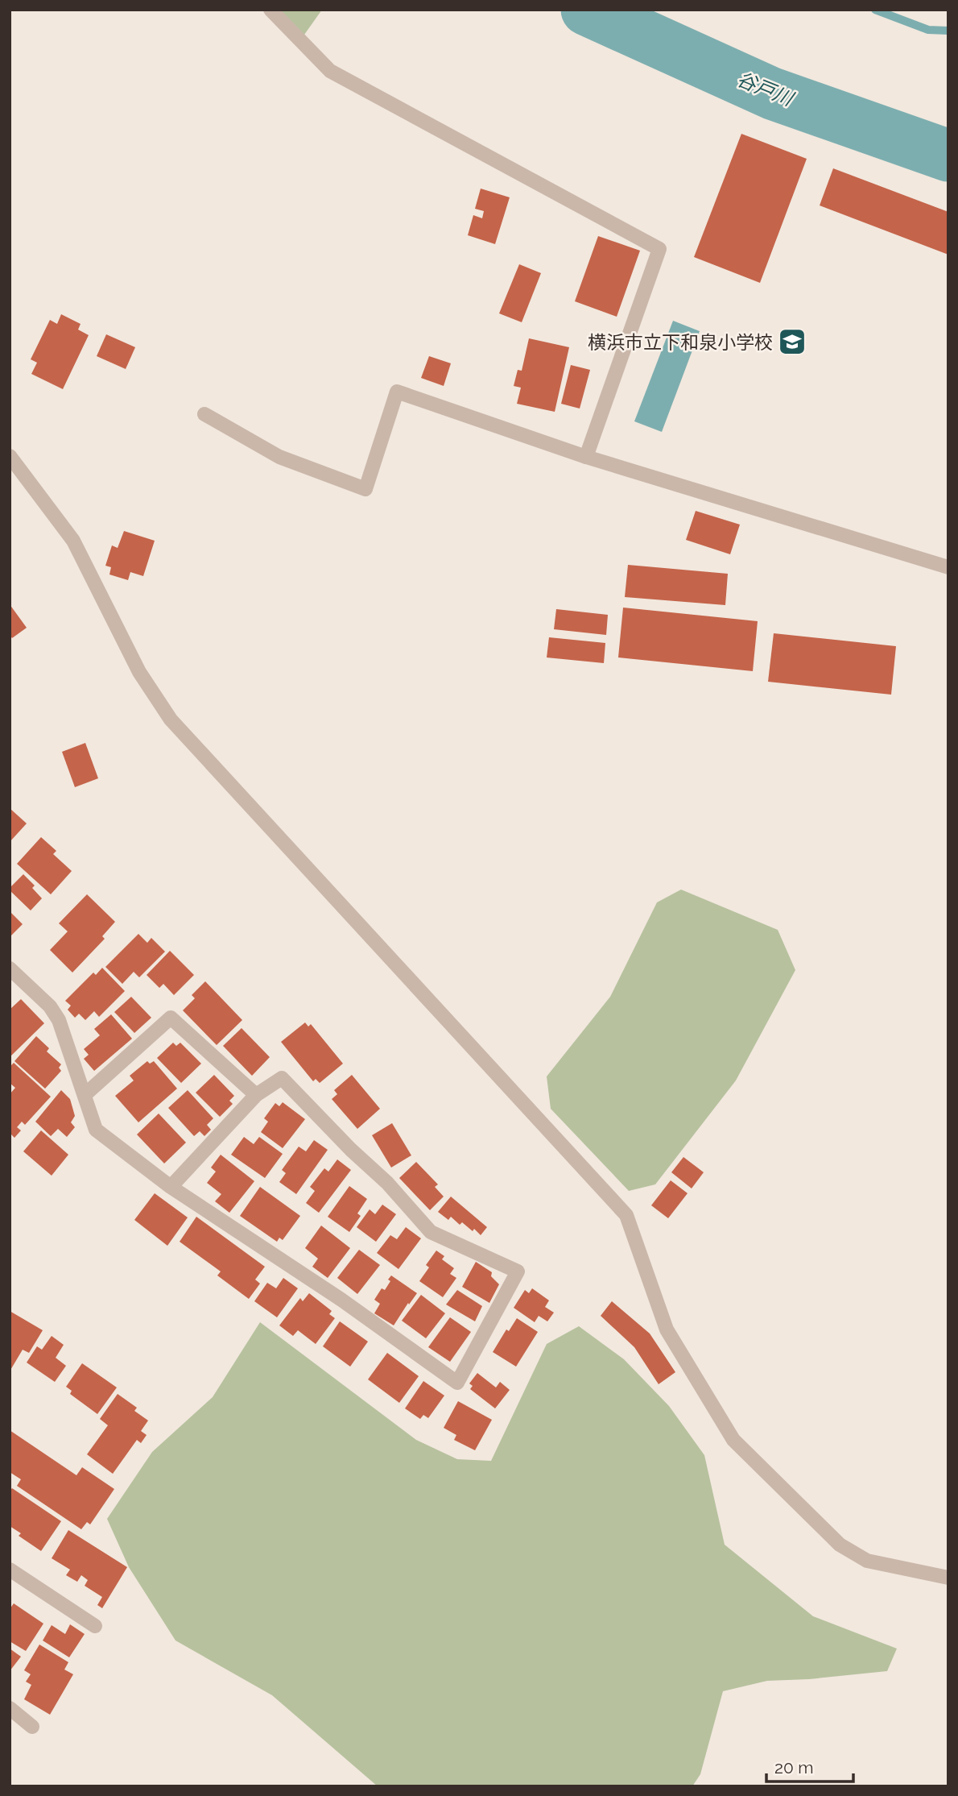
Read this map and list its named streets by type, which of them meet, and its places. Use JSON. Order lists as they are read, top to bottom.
{
  "water": ["谷戸川"],
  "places": {
    "school or university": ["横浜市立下和泉小学校"]
  },
  "scale_bar": "20 m"
}
